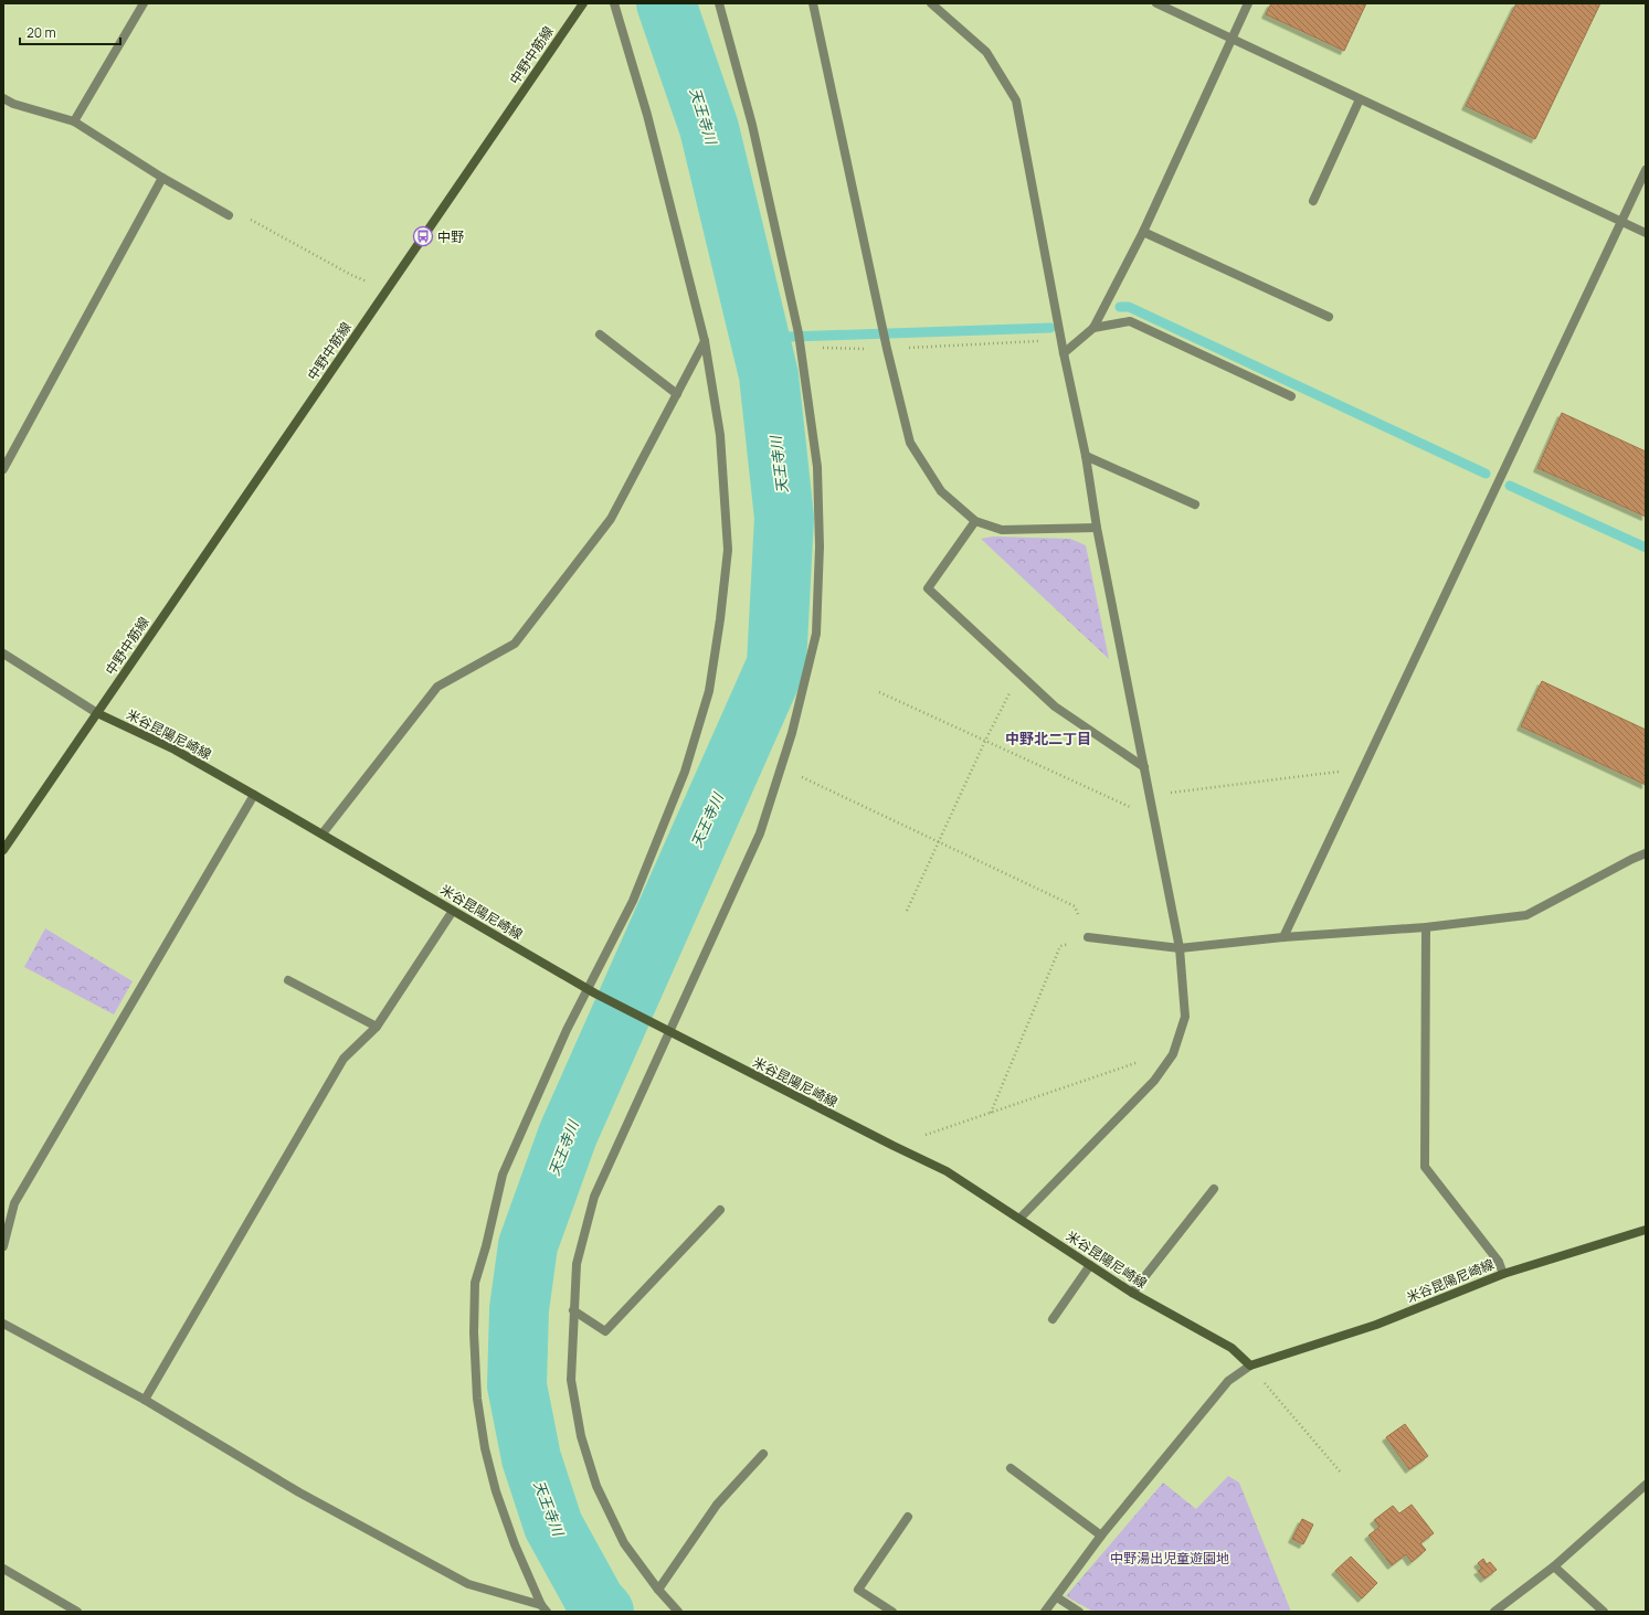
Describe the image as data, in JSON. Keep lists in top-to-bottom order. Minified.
{"streets":{"main road":["中野中筋線","米谷昆陽尼崎線"]},"crossings":[["中野中筋線","米谷昆陽尼崎線"]],"districts":["中野北二丁目"],"water":["天王寺川"],"parks":["中野湯出児童遊園地"],"places":{"bus stop":["中野"]},"scale_bar":"20 m"}
